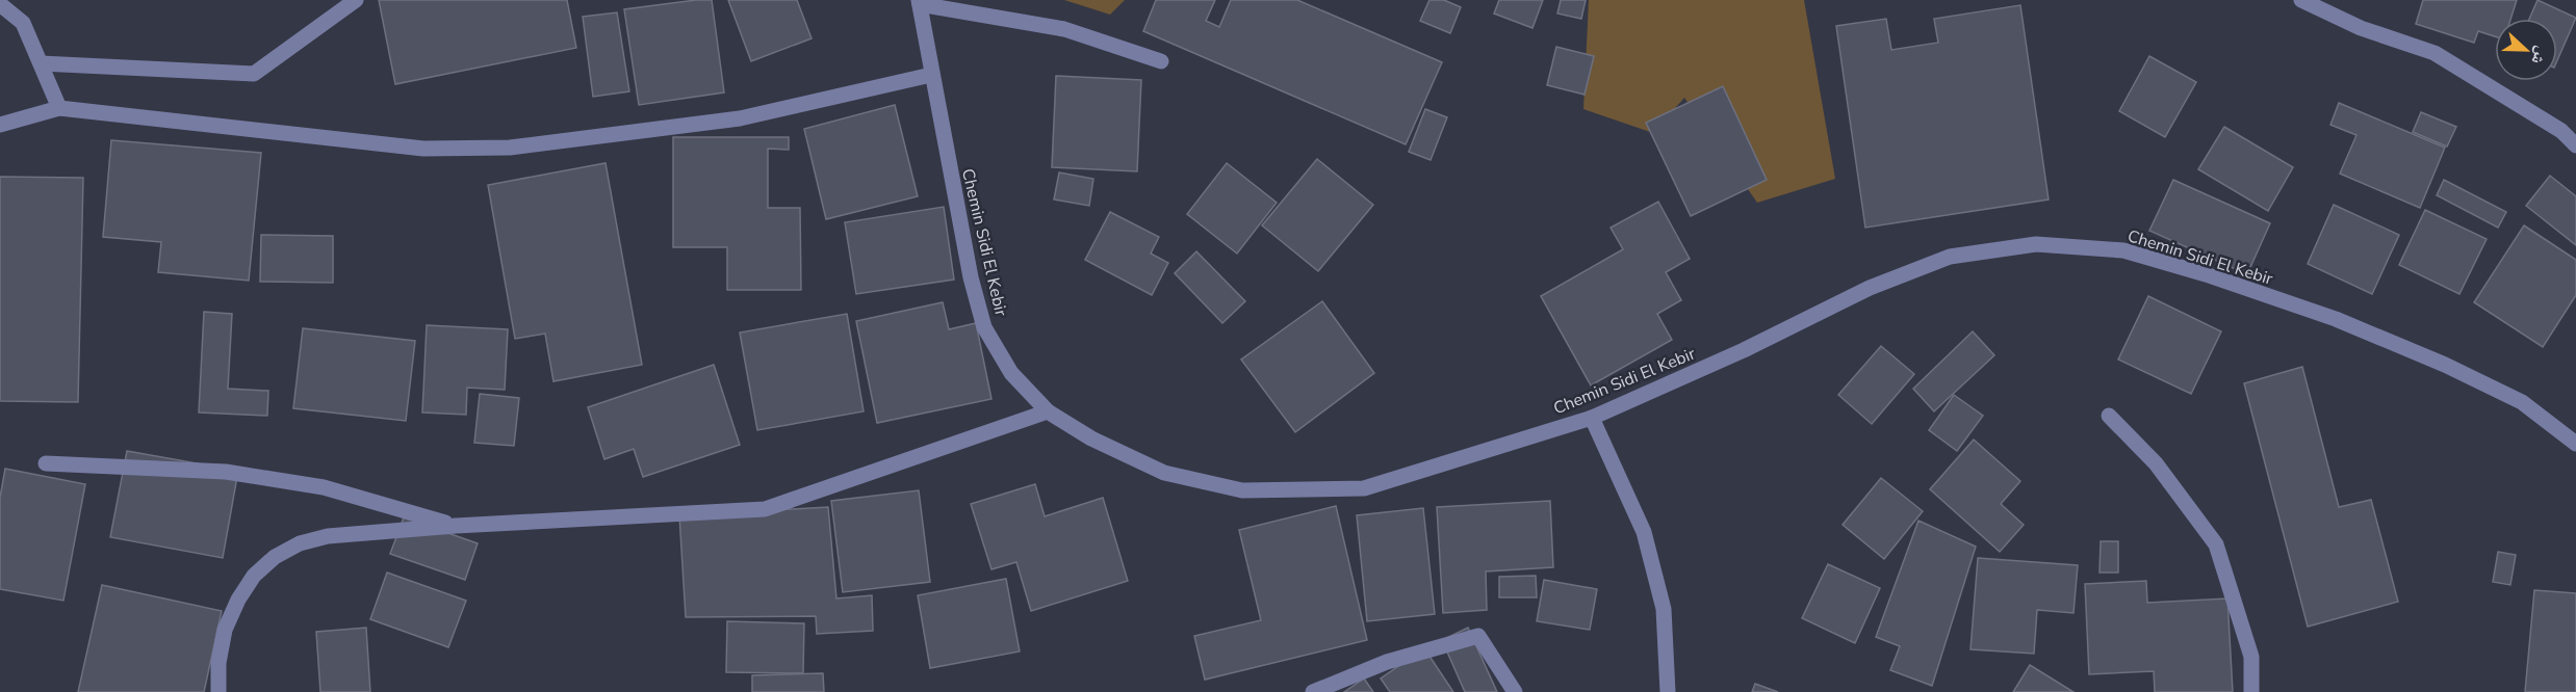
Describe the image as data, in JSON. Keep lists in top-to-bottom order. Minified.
{"streets":{"street":["Chemin Sidi El Kebir"]},"north":"right"}
